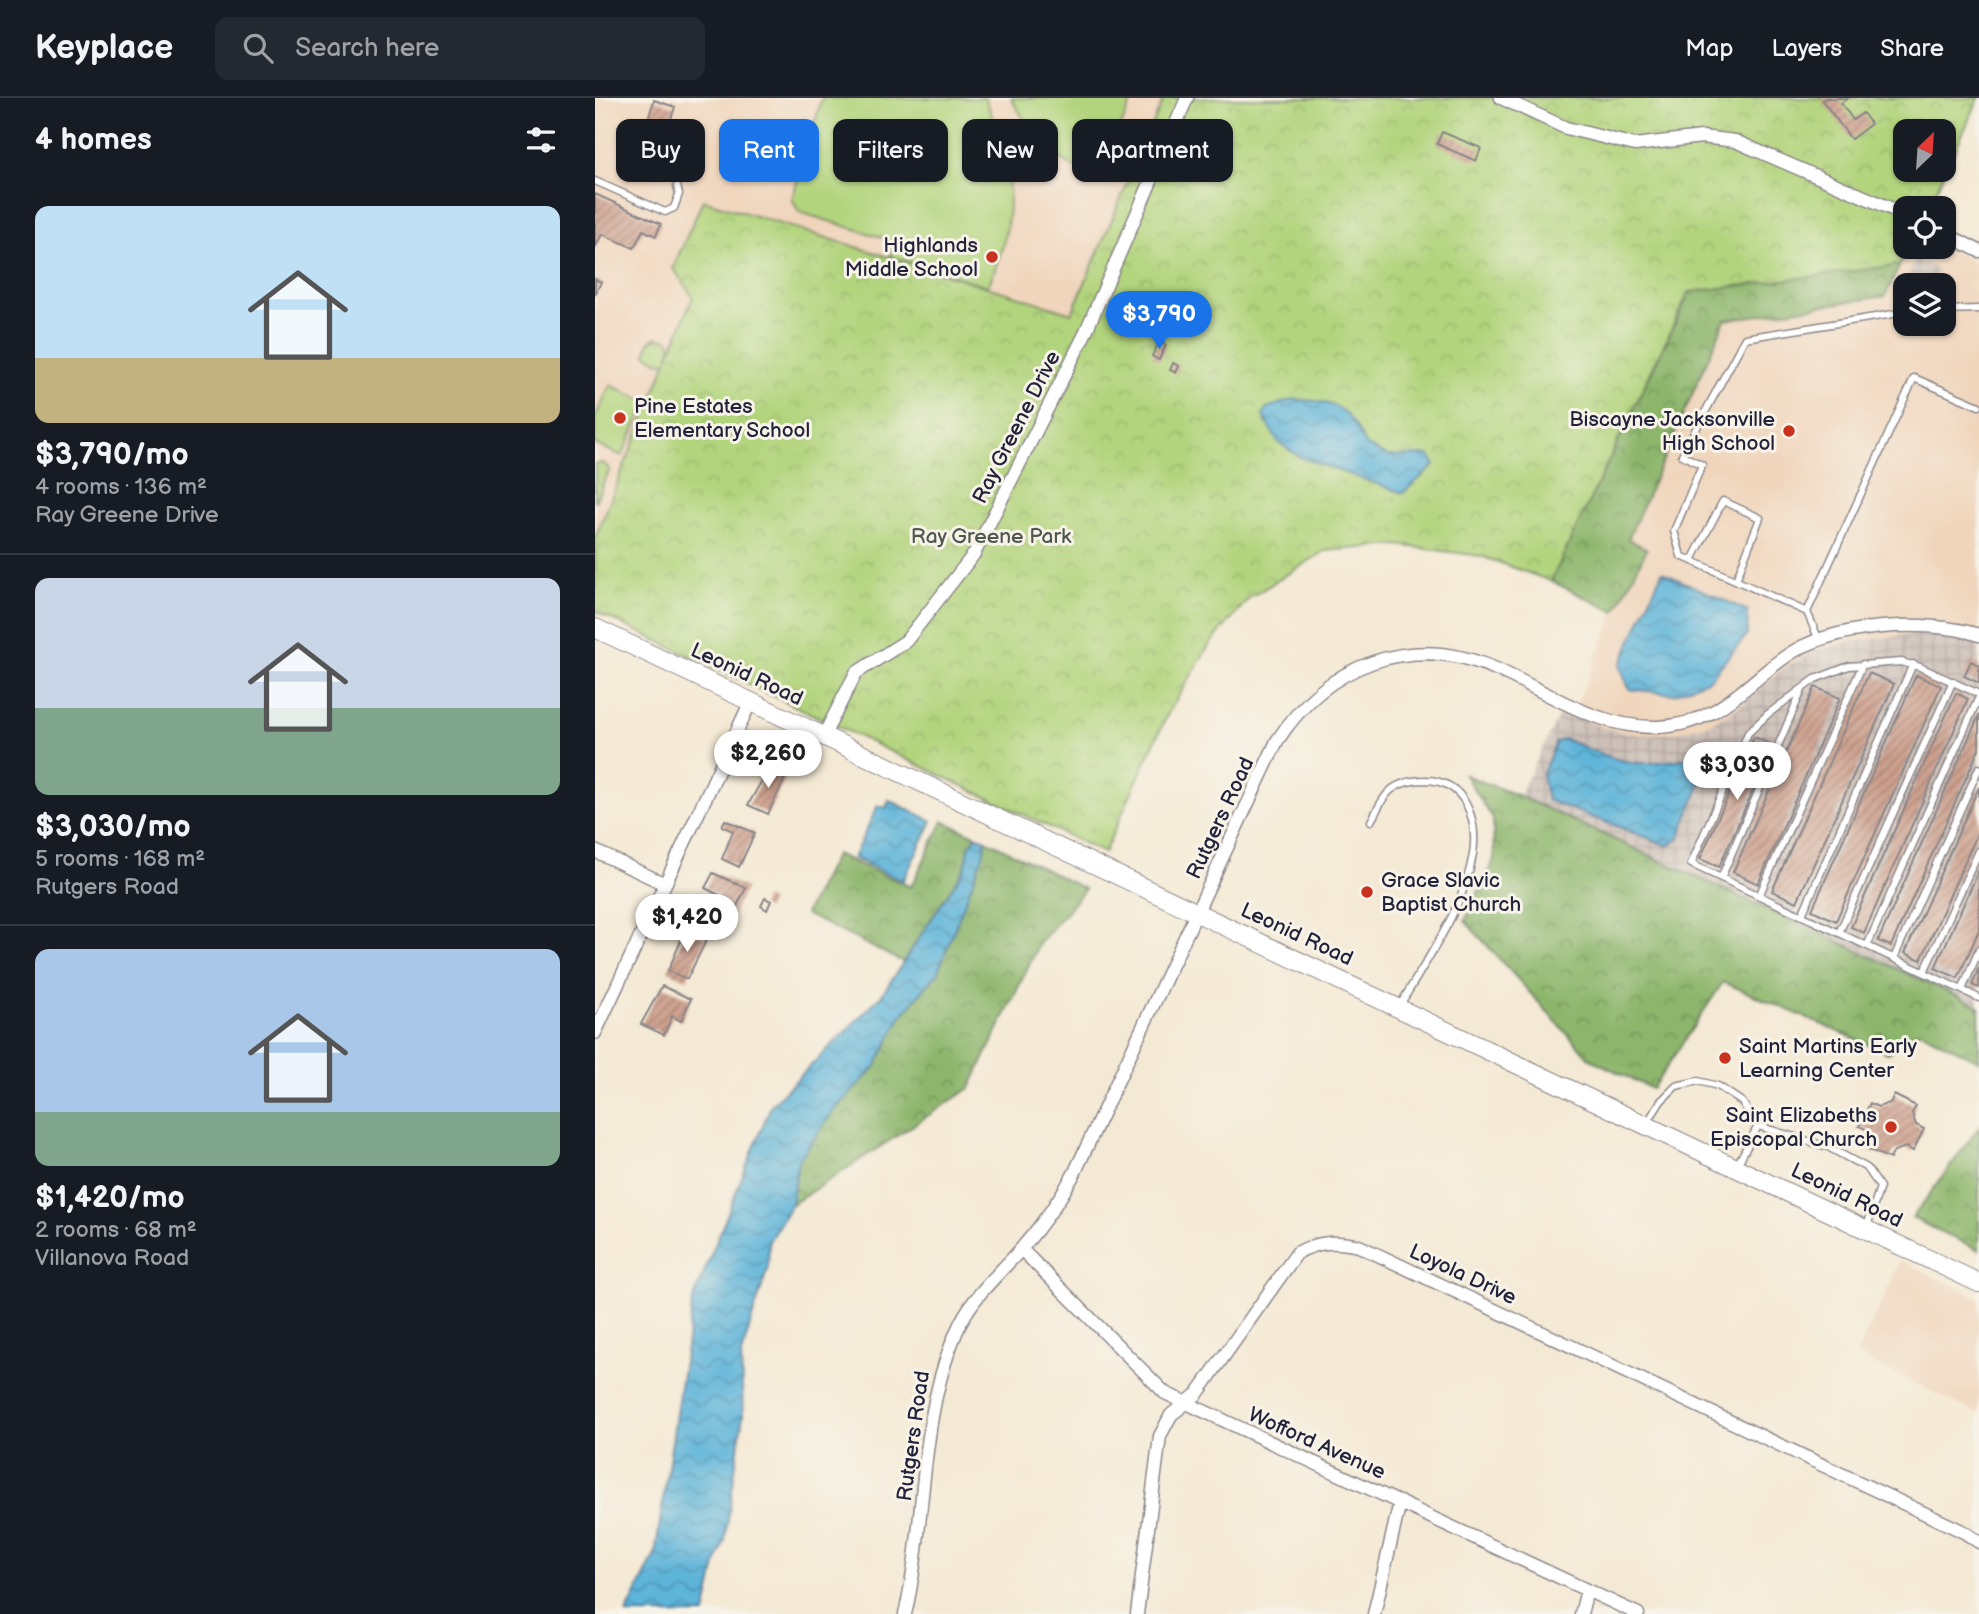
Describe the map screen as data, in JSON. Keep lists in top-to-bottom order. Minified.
{"streets":{"street":["Ray Greene Drive","Leonid Road","Rutgers Road","Loyola Drive","Wofford Avenue"]},"crossings":[["Ray Greene Drive","Leonid Road"],["Leonid Road","Rutgers Road"],["Rutgers Road","Wofford Avenue"],["Loyola Drive","Wofford Avenue"]],"parks":["Ray Greene Park"],"places":["Highlands Middle School","Pine Estates Elementary School","Biscayne Jacksonville High School","Grace Slavic Baptist Church","Saint Martins Early Learning Center","Saint Elizabeths Episcopal Church"],"north":"top right","page":{"header":"Keyplace","search":"Search here","nav":["Map","Layers","Share"],"heading":"4 homes","chip":["Buy","Rent","Filters","New","Apartment"],"list":[{"name":"$3,790/mo","note":"4 rooms · 136 m² · Ray Greene Drive"},{"name":"$3,030/mo","note":"5 rooms · 168 m² · Rutgers Road"},{"name":"$1,420/mo","note":"2 rooms · 68 m² · Villanova Road"}],"price":["$3,790","$2,260","$3,030","$1,420"]}}
